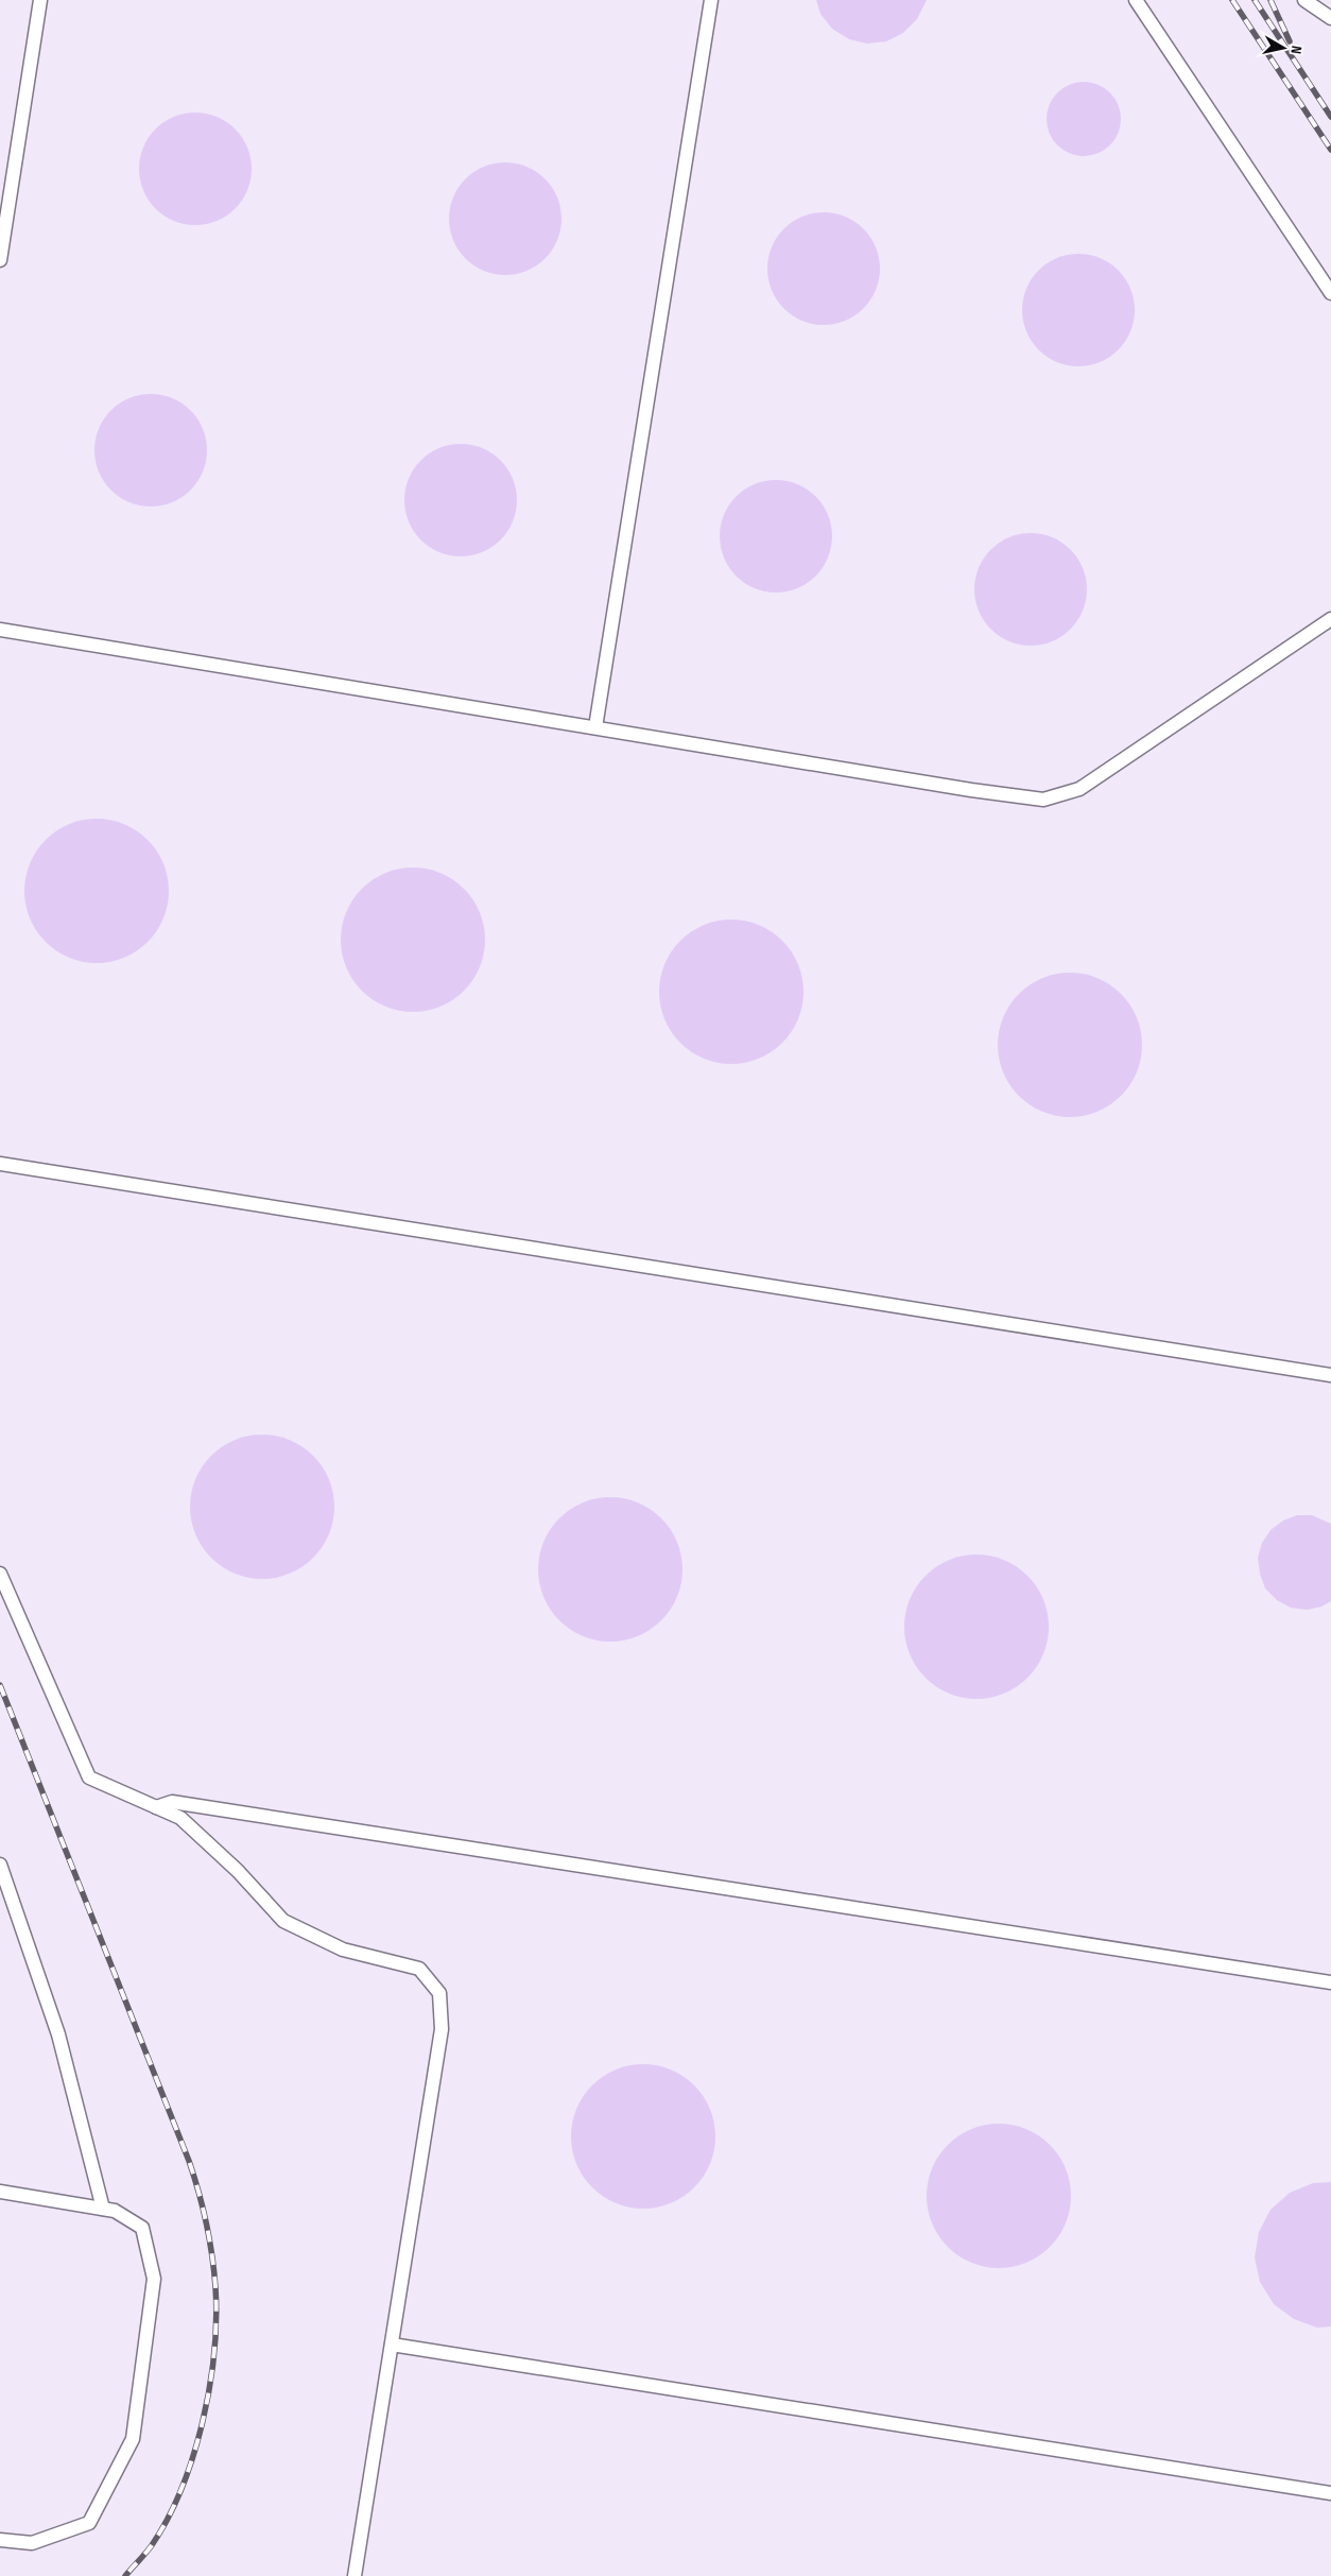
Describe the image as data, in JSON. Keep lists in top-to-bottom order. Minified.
{"north":"right"}
